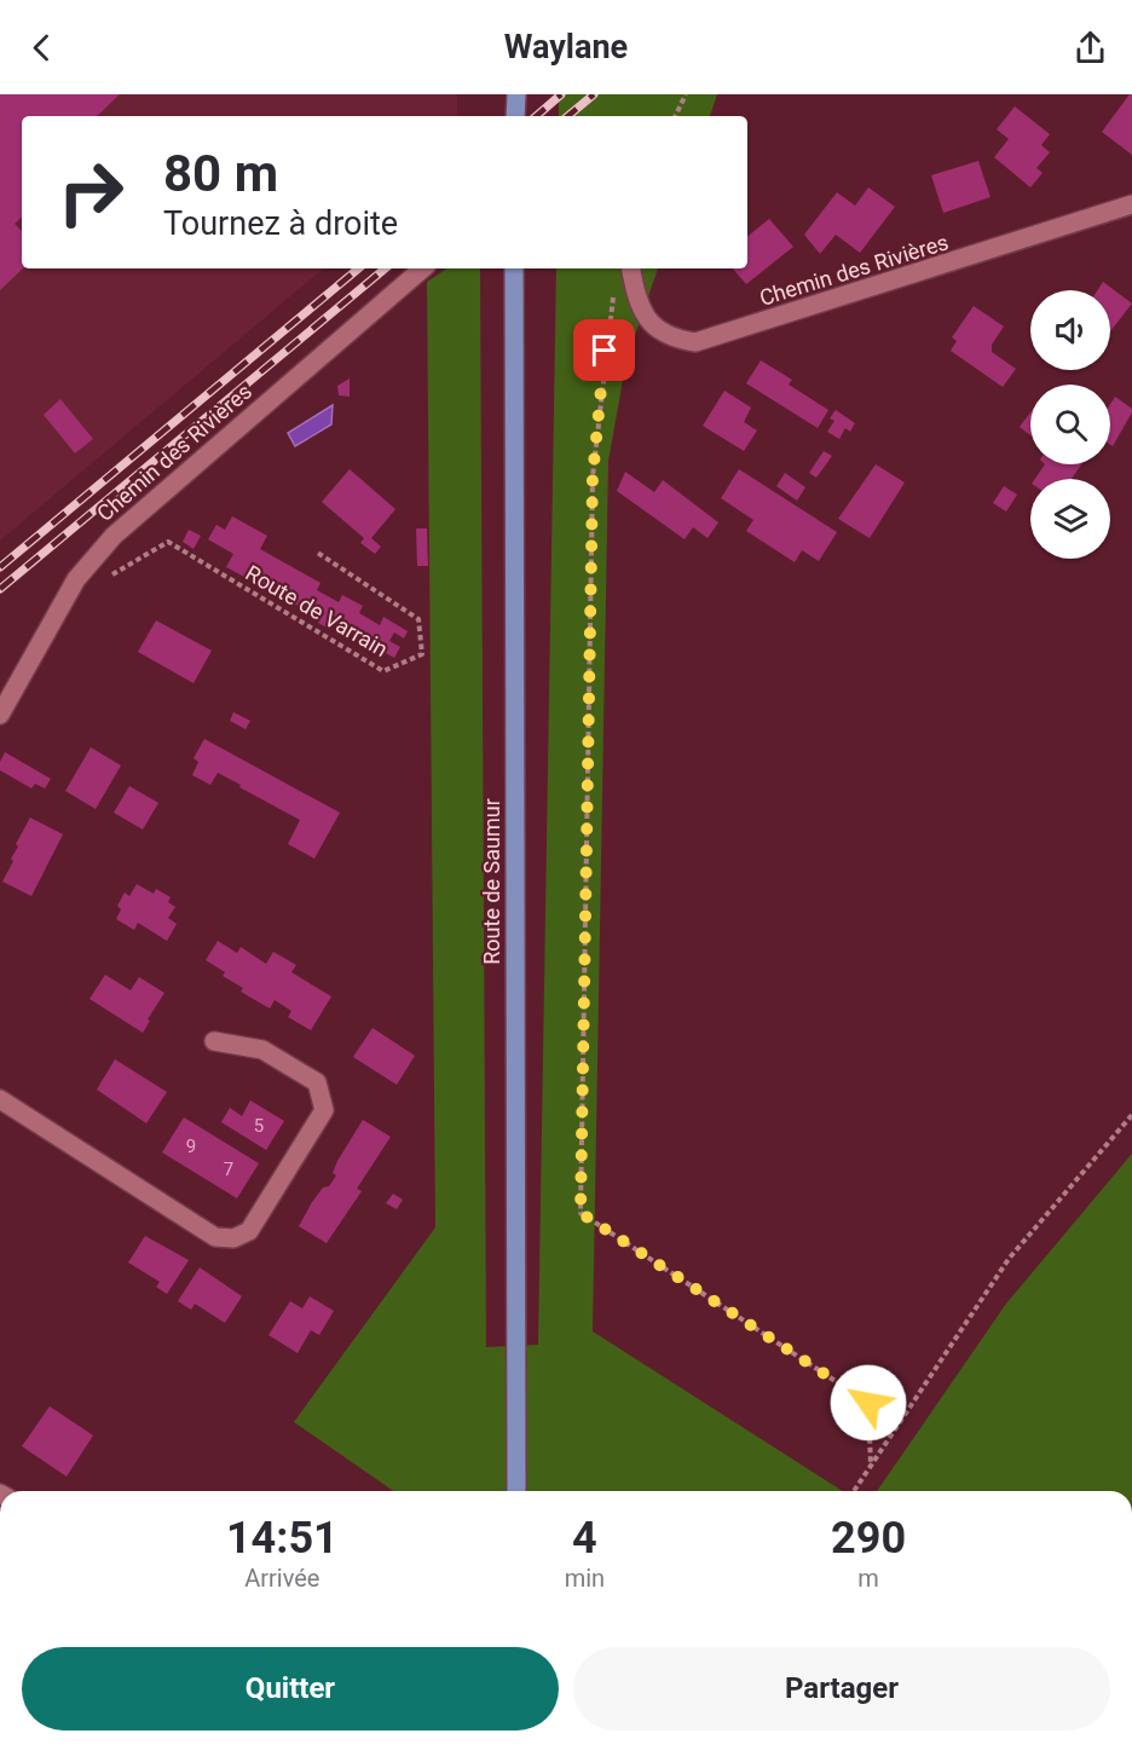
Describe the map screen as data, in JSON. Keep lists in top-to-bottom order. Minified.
{"streets":{"main road":["Route de Saumur"],"street":["Chemin des Rivières"],"path":["Route de Varrain"]},"house_numbers":["5","9","7"],"page":{"header":"Waylane","turn":["80 m","Tournez à droite"],"eta":["14:51","Arrivée","4","min","290","m"],"buttons":["Quitter","Partager"]}}
